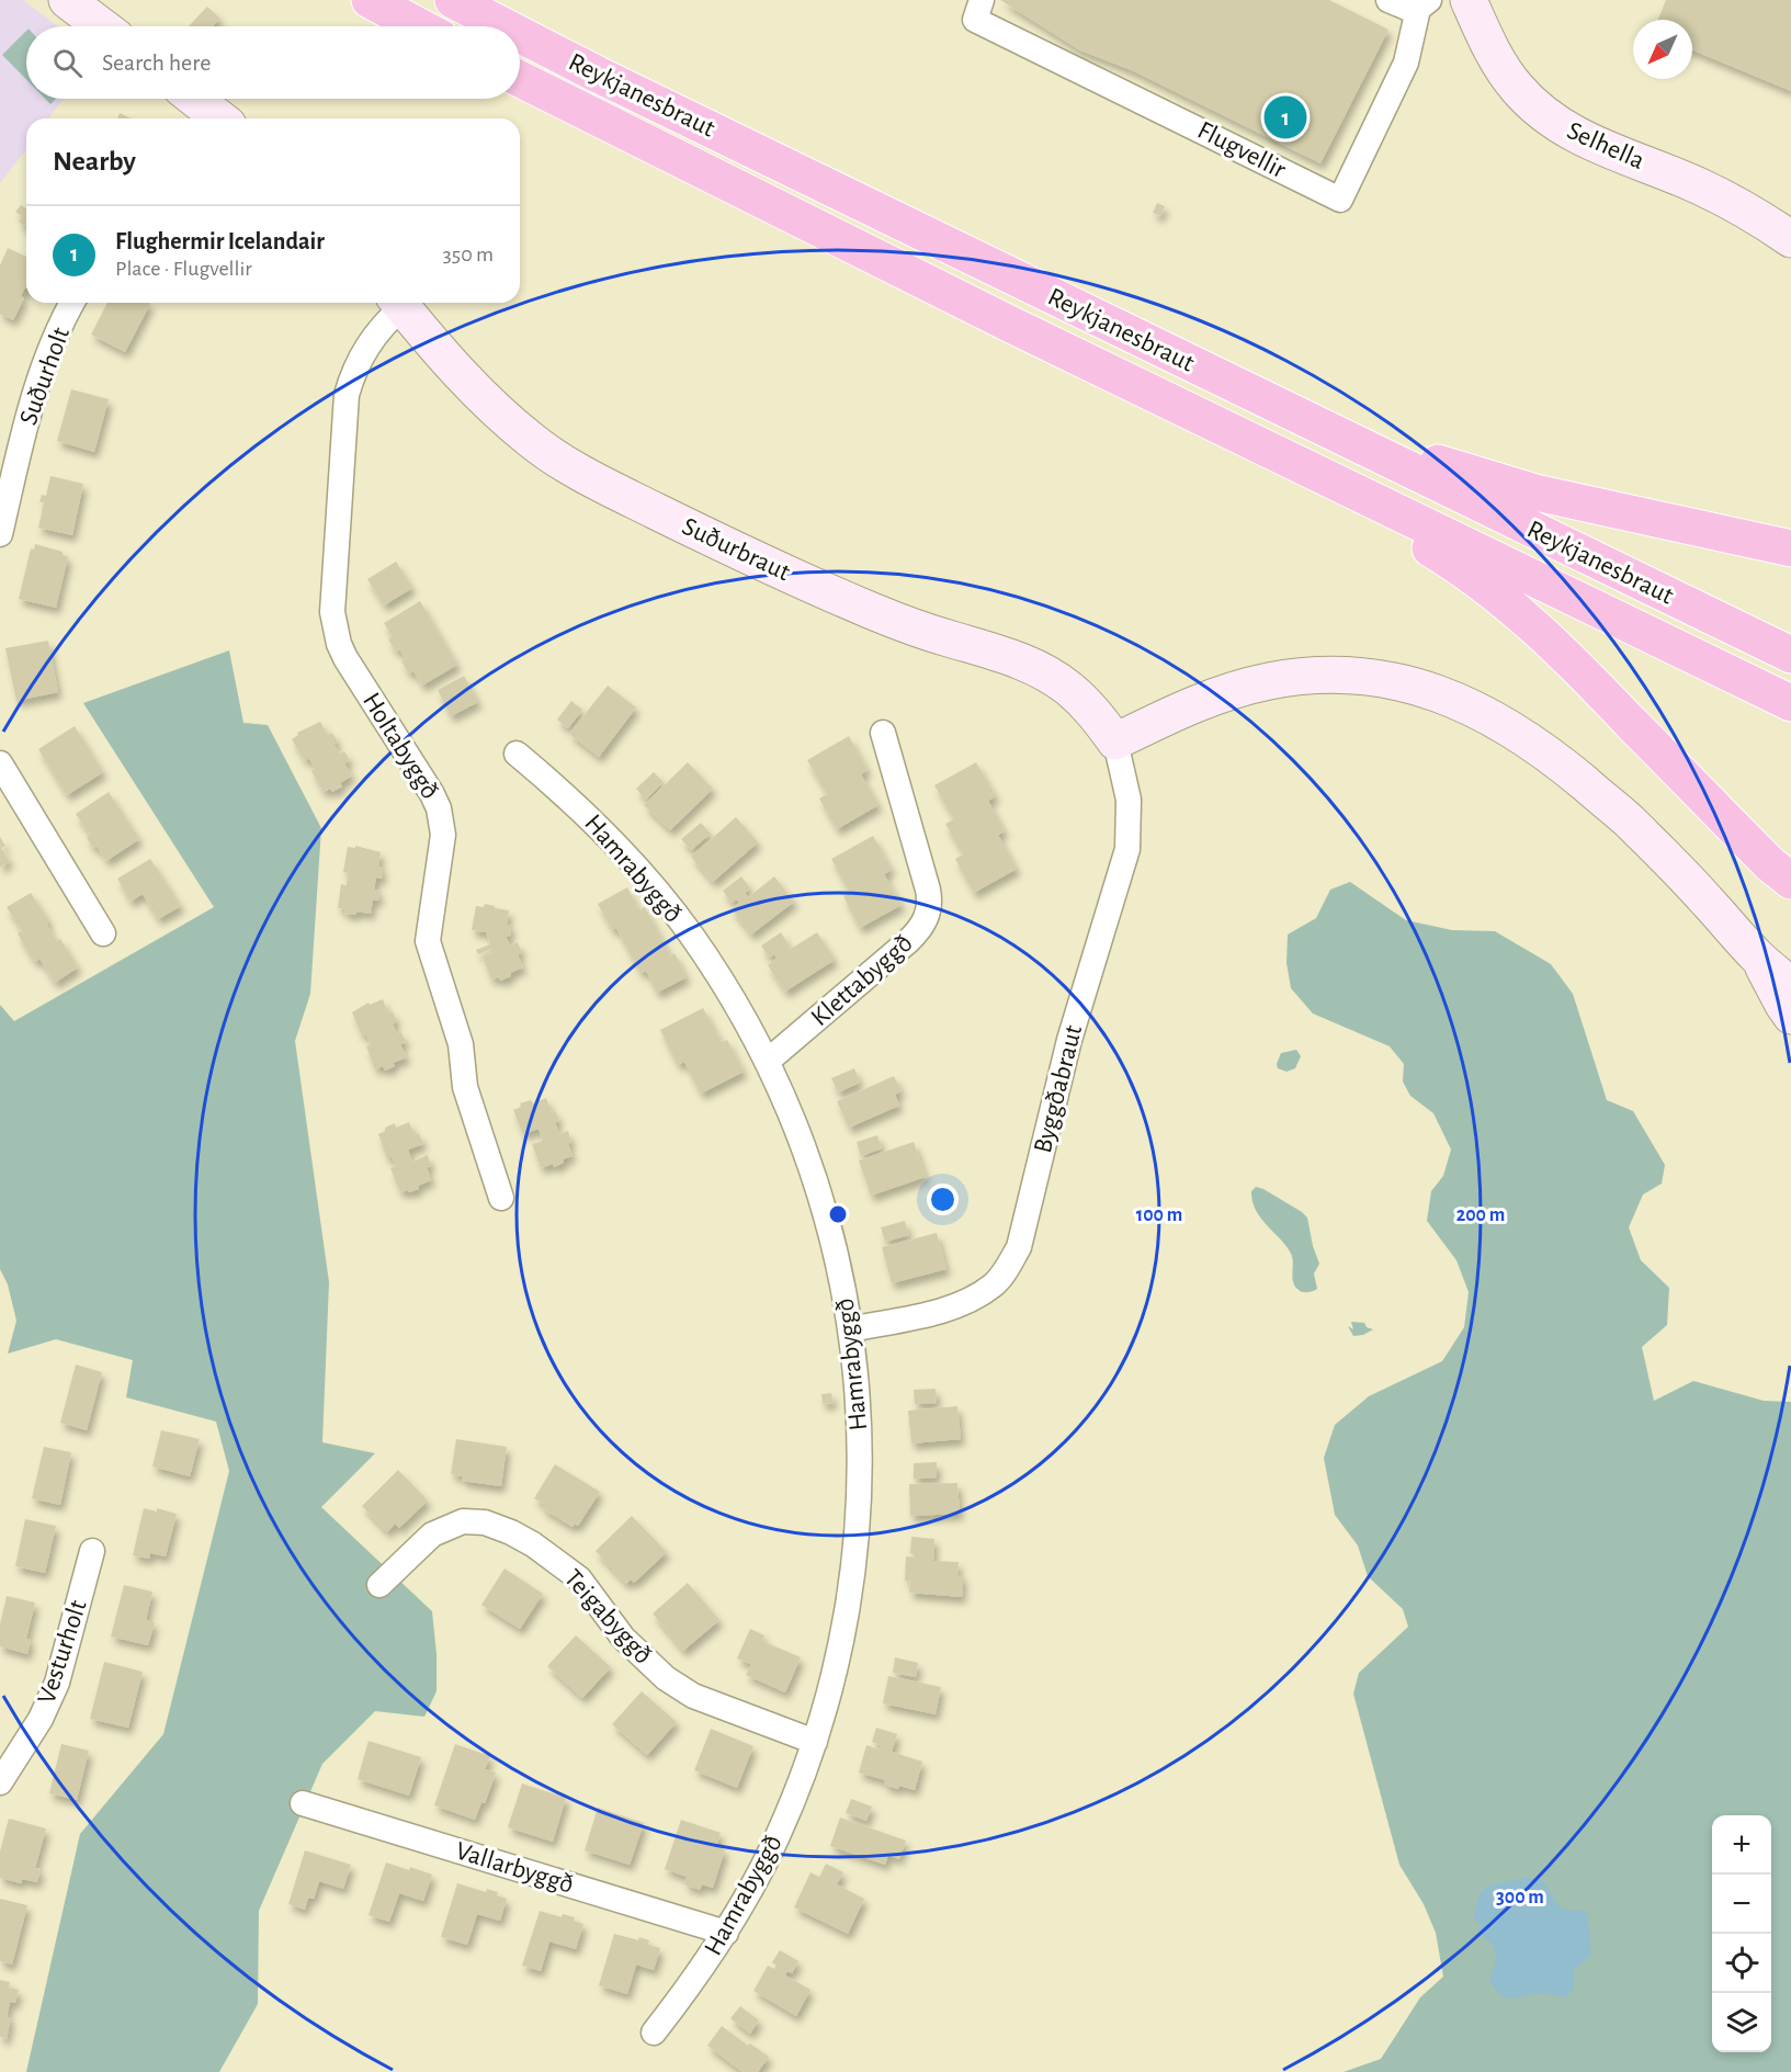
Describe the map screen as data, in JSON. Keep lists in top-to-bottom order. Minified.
{"streets":{"highway":["Reykjanesbraut"],"street":["Selhella","Flugvellir","Suðurholt","Suðurbraut","Holtabyggð","Hamrabyggð","Klettabyggð","Byggðabraut","Teigabyggð","Vesturholt","Vallarbyggð"]},"crossings":[["Suðurbraut","Byggðabraut"],["Hamrabyggð","Klettabyggð"],["Hamrabyggð","Byggðabraut"],["Hamrabyggð","Teigabyggð"],["Hamrabyggð","Vallarbyggð"]],"north":"bottom left","page":{"search":"Search here","pins":"1","heading":"Nearby","list":[{"mark":"1","name":"Flughermir Icelandair","note":"Place · Flugvellir","value":"350 m"}],"map_buttons":["+","−"]},"rings":["100 m","200 m","300 m"]}
